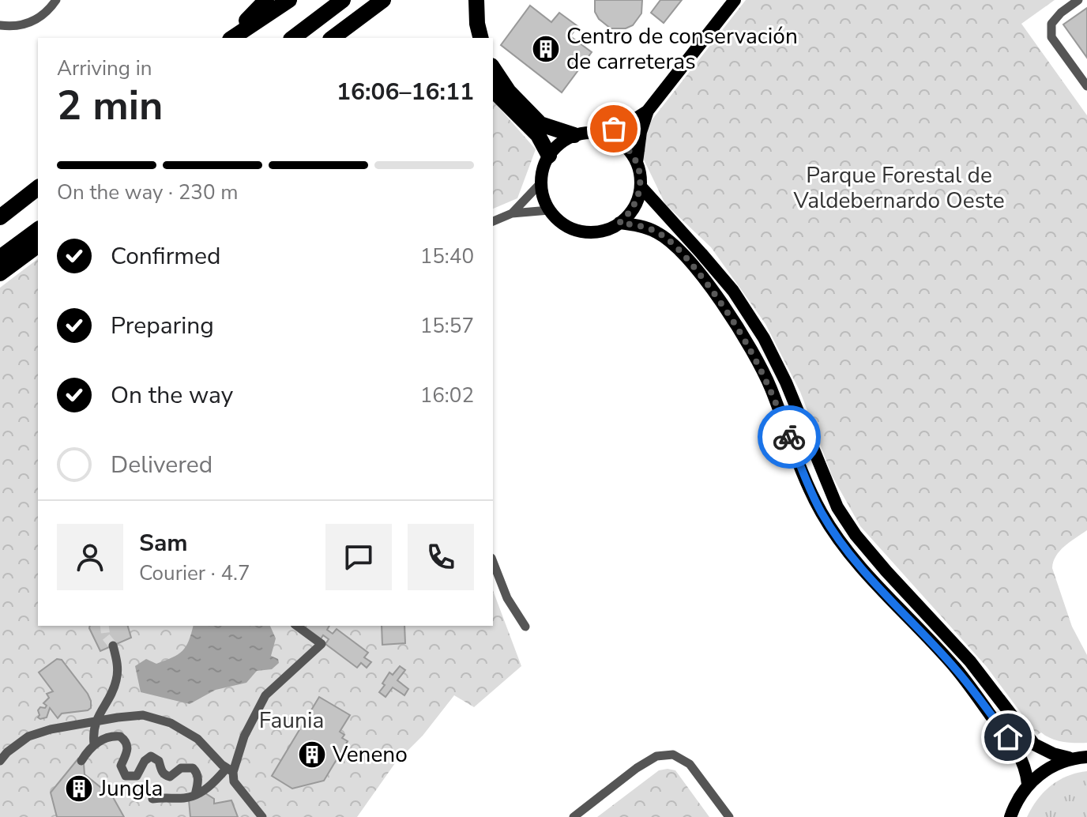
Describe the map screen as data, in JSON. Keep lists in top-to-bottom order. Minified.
{"parks":["Parque Forestal de Valdebernardo Oeste","Faunia"],"places":{"building":["Centro de conservación de carreteras","Veneno","Jungla"]},"page":{"heading":["2 min","Arriving in","16:06–16:11"],"panel":["Sam","Courier · 4.7"],"bar":"On the way · 230 m","list":[["Confirmed","15:40"],["Preparing","15:57"],["On the way","16:02"],"Delivered"]}}
